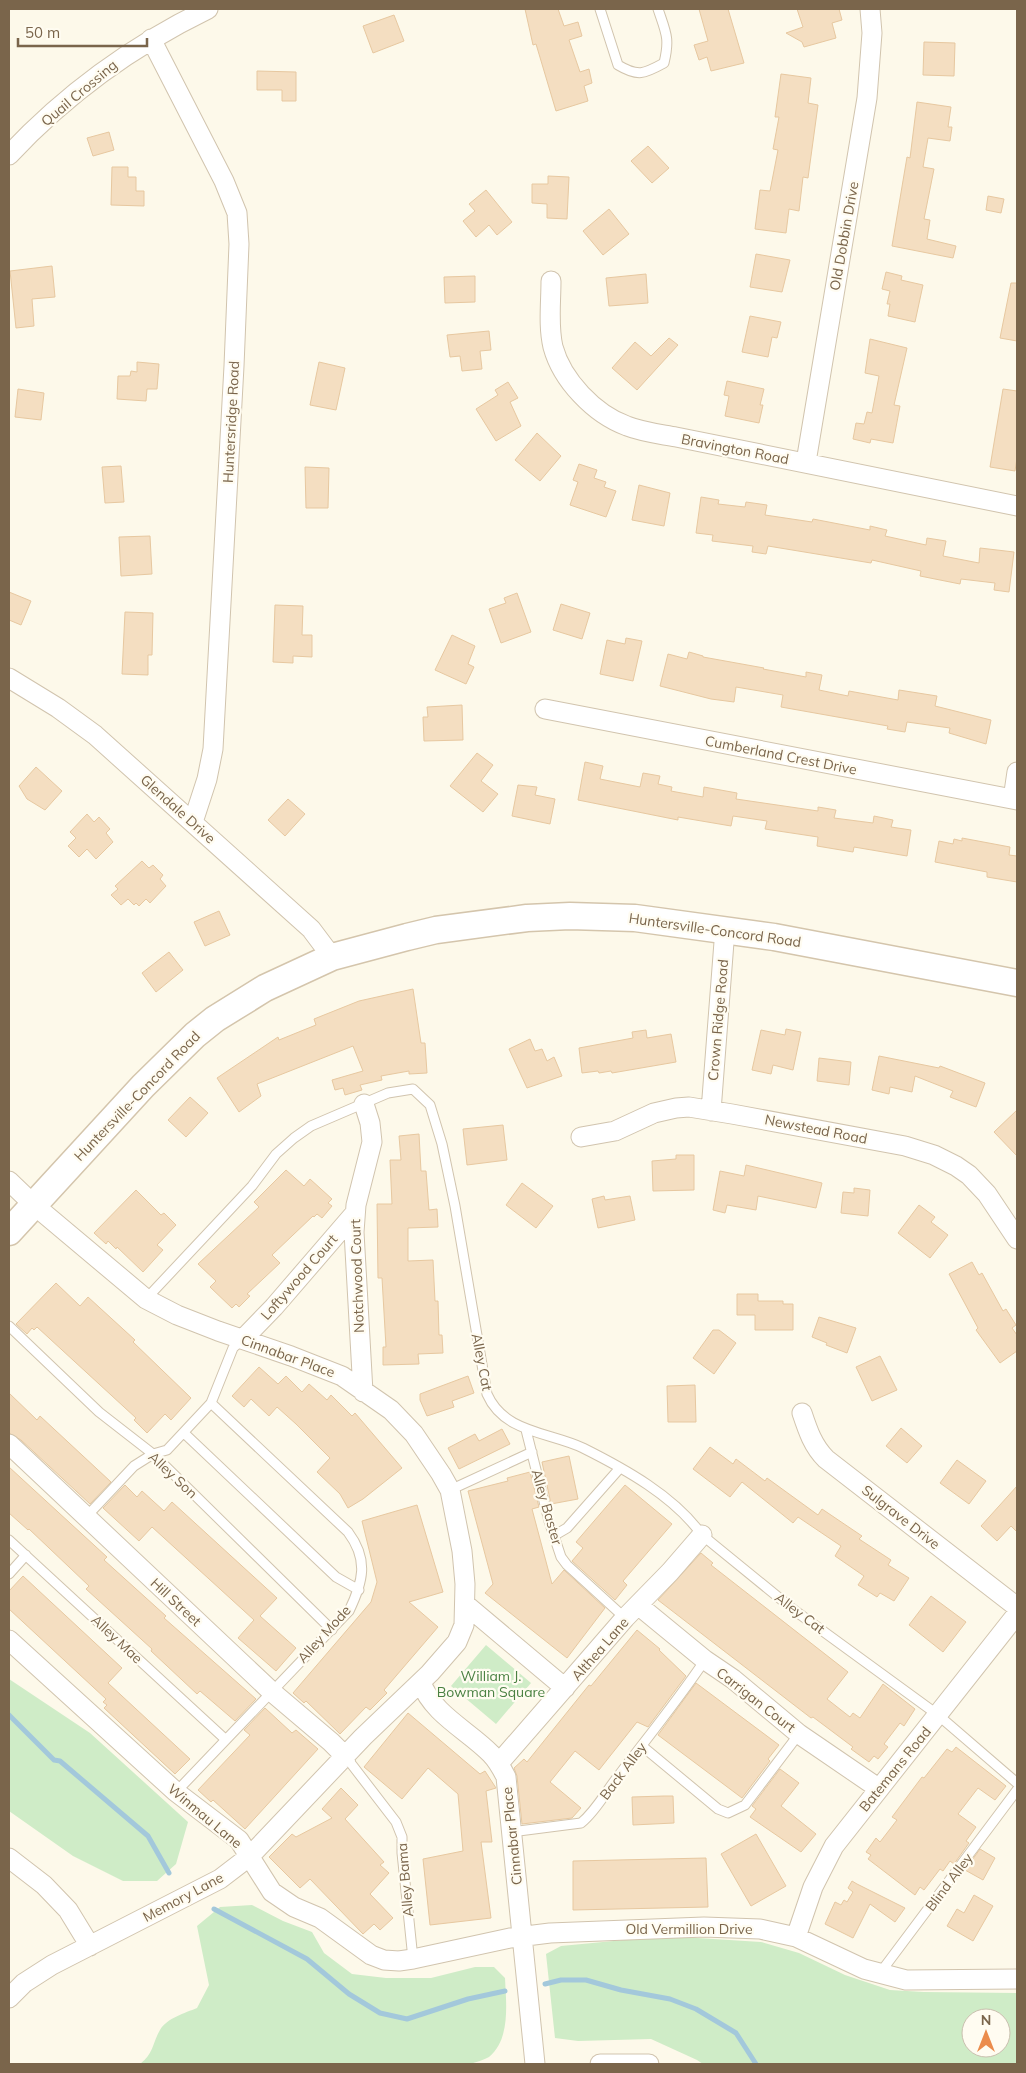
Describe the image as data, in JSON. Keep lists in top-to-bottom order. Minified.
{"streets":{"main road":["Huntersville-Concord Road"],"street":["Quail Crossing","Old Dobbin Drive","Huntersridge Road","Bravington Road","Cumberland Crest Drive","Glendale Drive","Crown Ridge Road","Newstead Road","Notchwood Court","Loftywood Court","Cinnabar Place","Sulgrave Drive","Hill Street","Althea Lane","Carrigan Court","Batemans Road","Winmau Lane","Memory Lane","Old Vermillion Drive"],"lane":["Alley Cat","Alley Son","Alley Baster","Alley Mode","Alley Mae","Back Alley","Alley Bama","Blind Alley"]},"crossings":[["Quail Crossing","Huntersridge Road"],["Old Dobbin Drive","Bravington Road"],["Huntersridge Road","Glendale Drive"],["Glendale Drive","Huntersville-Concord Road"],["Huntersville-Concord Road","Crown Ridge Road"],["Huntersville-Concord Road","Cinnabar Place"],["Crown Ridge Road","Newstead Road"],["Notchwood Court","Loftywood Court"],["Notchwood Court","Cinnabar Place"],["Notchwood Court","Alley Cat"],["Loftywood Court","Cinnabar Place"],["Cinnabar Place","Alley Cat"],["Cinnabar Place","Althea Lane"],["Cinnabar Place","Back Alley"],["Cinnabar Place","Memory Lane"],["Cinnabar Place","Old Vermillion Drive"],["Alley Cat","Alley Baster"],["Alley Cat","Althea Lane"],["Alley Cat","Batemans Road"],["Alley Son","Alley Mode"],["Alley Baster","Althea Lane"],["Alley Baster","Carrigan Court"],["Hill Street","Alley Mode"],["Hill Street","Alley Bama"],["Hill Street","Memory Lane"],["Alley Mode","Alley Mae"],["Alley Mode","Winmau Lane"],["Althea Lane","Carrigan Court"],["Carrigan Court","Batemans Road"],["Carrigan Court","Back Alley"],["Batemans Road","Old Vermillion Drive"],["Winmau Lane","Alley Bama"],["Winmau Lane","Memory Lane"],["Winmau Lane","Old Vermillion Drive"],["Alley Bama","Memory Lane"],["Alley Bama","Old Vermillion Drive"],["Blind Alley","Old Vermillion Drive"]],"parks":["William J. Bowman Square"],"scale_bar":"50 m","north":"top"}
